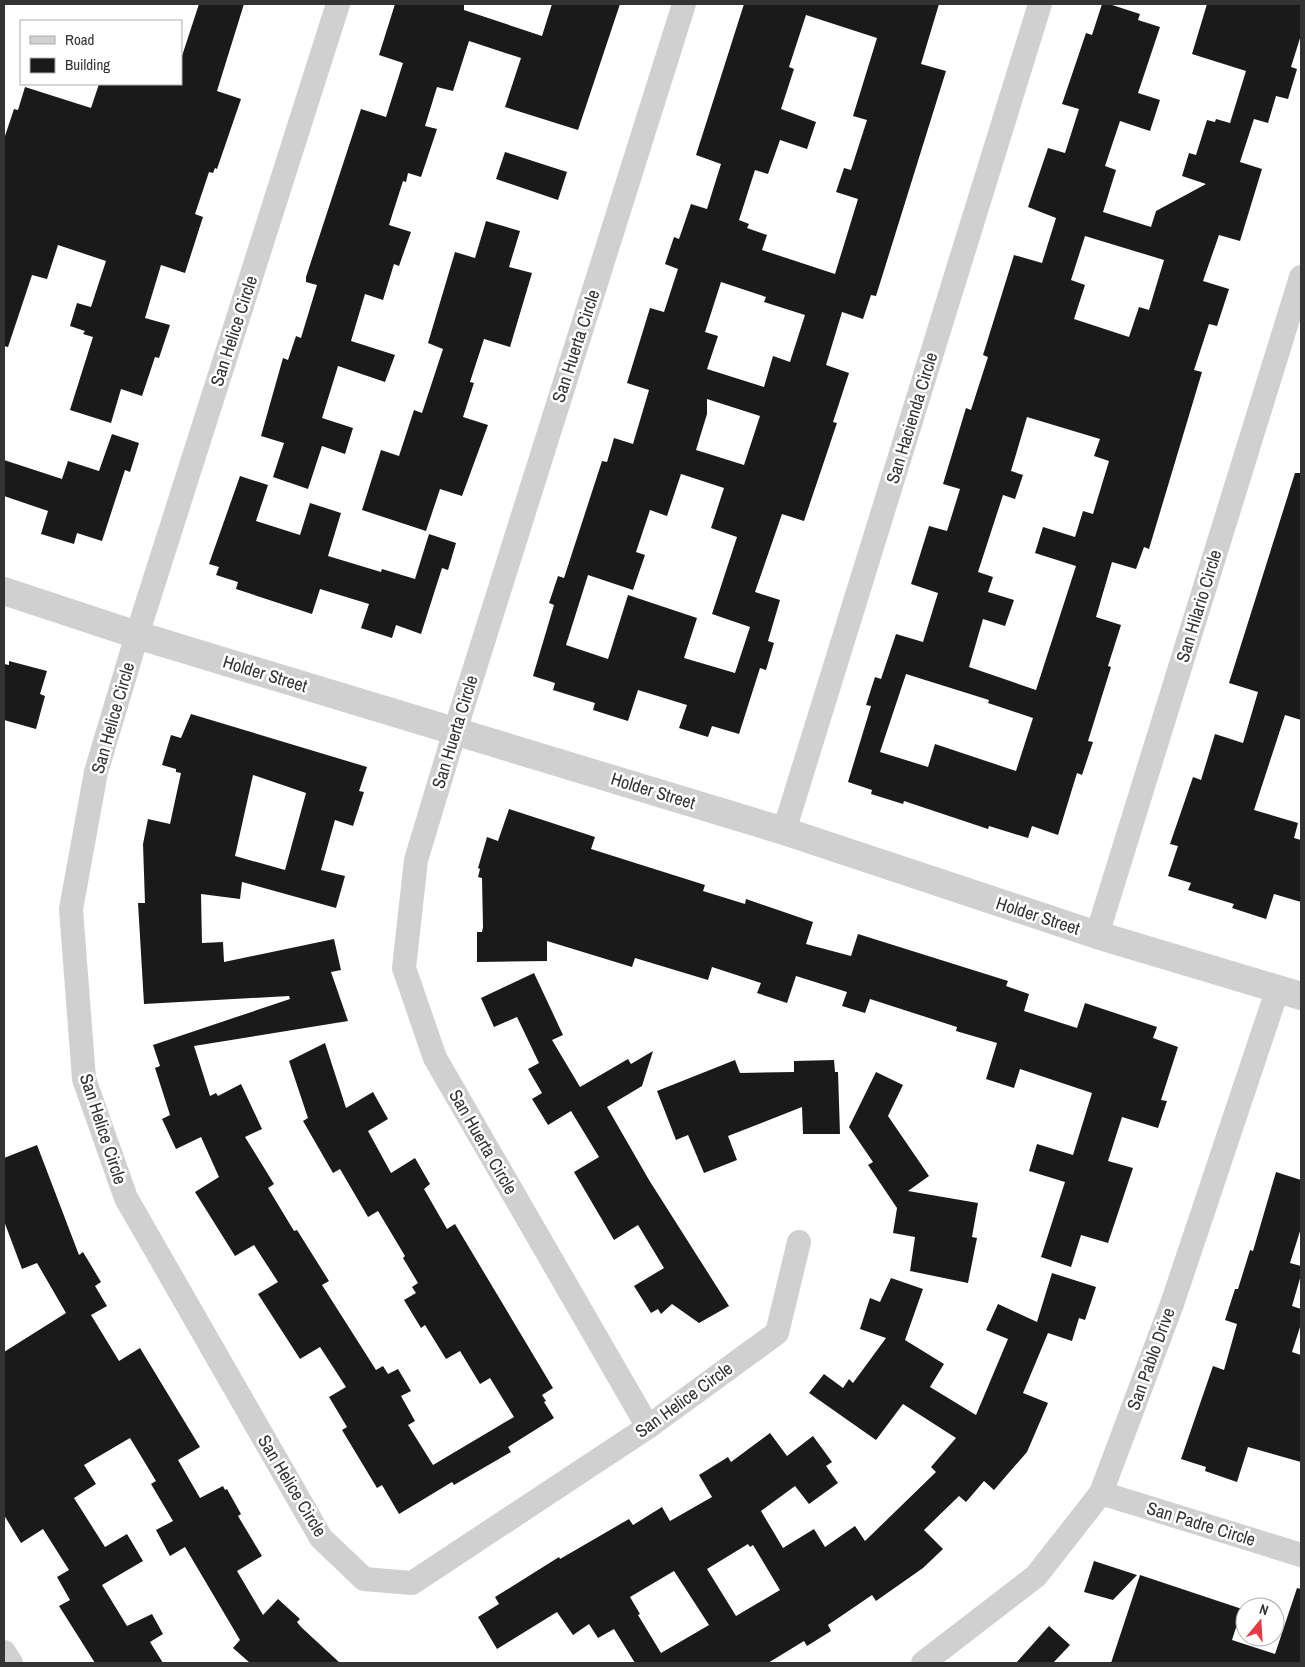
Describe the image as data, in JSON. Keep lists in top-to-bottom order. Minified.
{"streets":{"street":["San Helice Circle","San Huerta Circle","San Hacienda Circle","San Hilario Circle","Holder Street","San Pablo Drive","San Padre Circle"]},"crossings":[["San Helice Circle","San Huerta Circle"],["San Helice Circle","Holder Street"],["San Huerta Circle","Holder Street"],["San Hacienda Circle","Holder Street"],["San Hilario Circle","Holder Street"],["Holder Street","San Pablo Drive"],["San Pablo Drive","San Padre Circle"]],"legend":["Road","Building"],"north":"top"}
